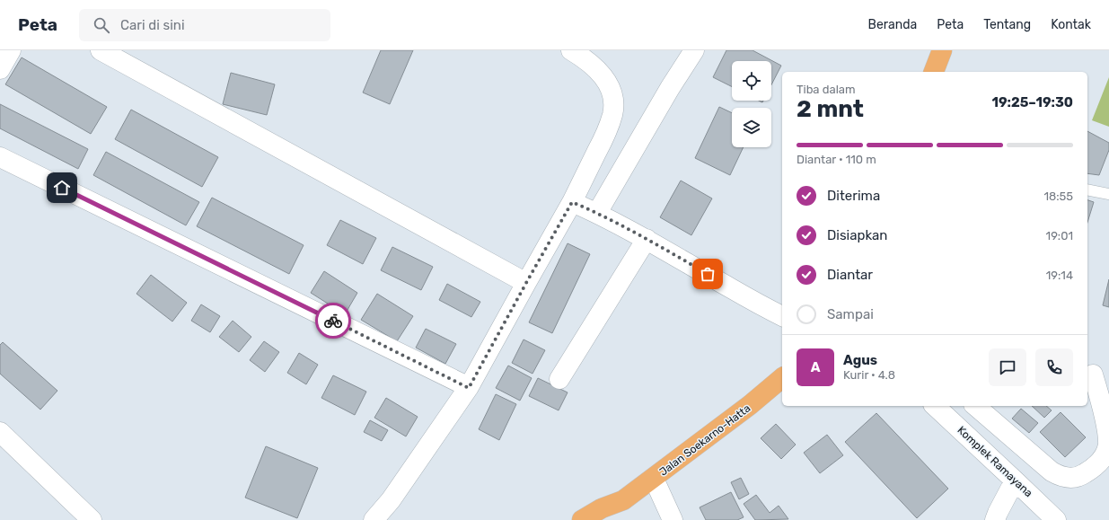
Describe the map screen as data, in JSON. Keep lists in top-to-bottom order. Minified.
{"streets":{"highway":["Jalan Soekarno-Hatta"],"street":["Komplek Ramayana"]},"page":{"header":"Peta","search":"Cari di sini","nav":["Beranda","Peta","Tentang","Kontak"],"heading":["2 mnt","Tiba dalam","19:25–19:30"],"panel":["Agus","Kurir · 4.8"],"bar":"Diantar · 110 m","list":[["Diterima","18:55"],["Disiapkan","19:01"],["Diantar","19:14"],"Sampai"],"round":"A"}}
